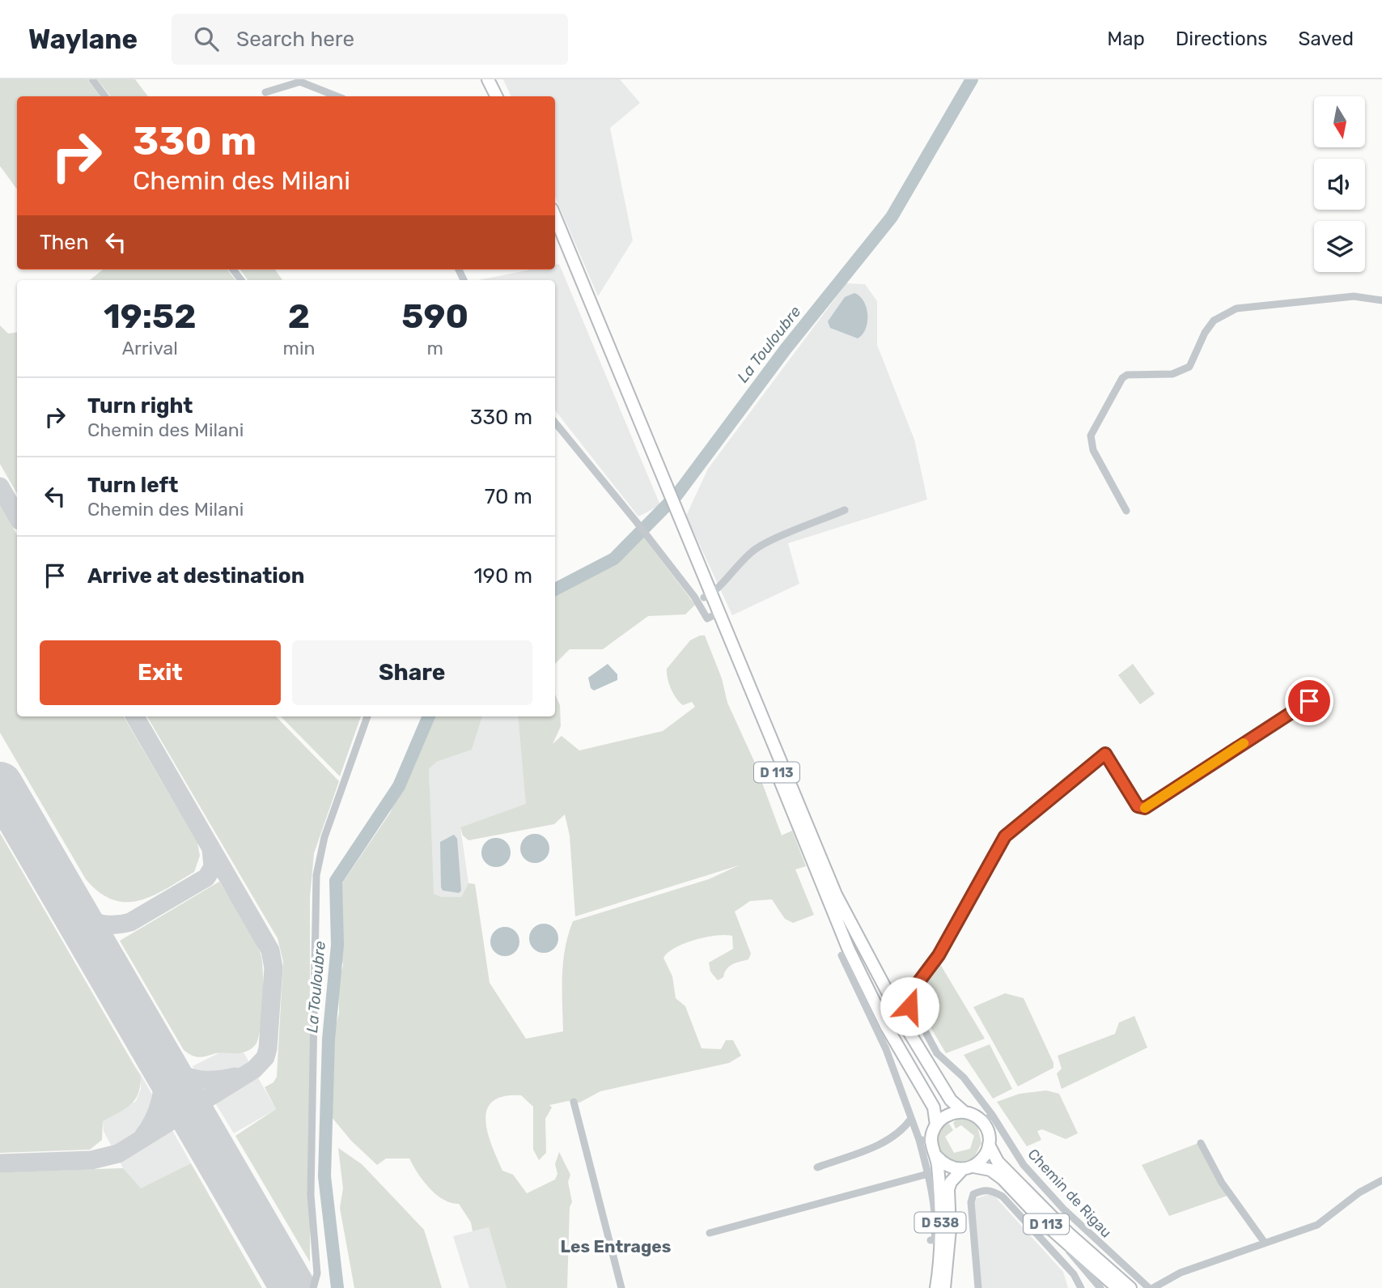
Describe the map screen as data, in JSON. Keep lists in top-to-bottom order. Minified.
{"streets":{"main road":["D 113","D 538"],"street":["Chemin de Rigau"]},"crossings":[["D 113","Chemin de Rigau"],["D 113","D 538"],["Chemin de Rigau","D 538"]],"districts":["Les Entrages"],"water":["La Touloubre"],"north":"bottom","page":{"header":"Waylane","search":"Search here","nav":["Map","Directions","Saved"],"turn":["330 m","Chemin des Milani"],"then":"Then","eta":["19:52","Arrival","2","min","590","m"],"list":[{"name":"Turn right","note":"Chemin des Milani","value":"330 m"},{"name":"Turn left","note":"Chemin des Milani","value":"70 m"},{"name":"Arrive at destination","value":"190 m"}],"buttons":["Exit","Share"]}}
